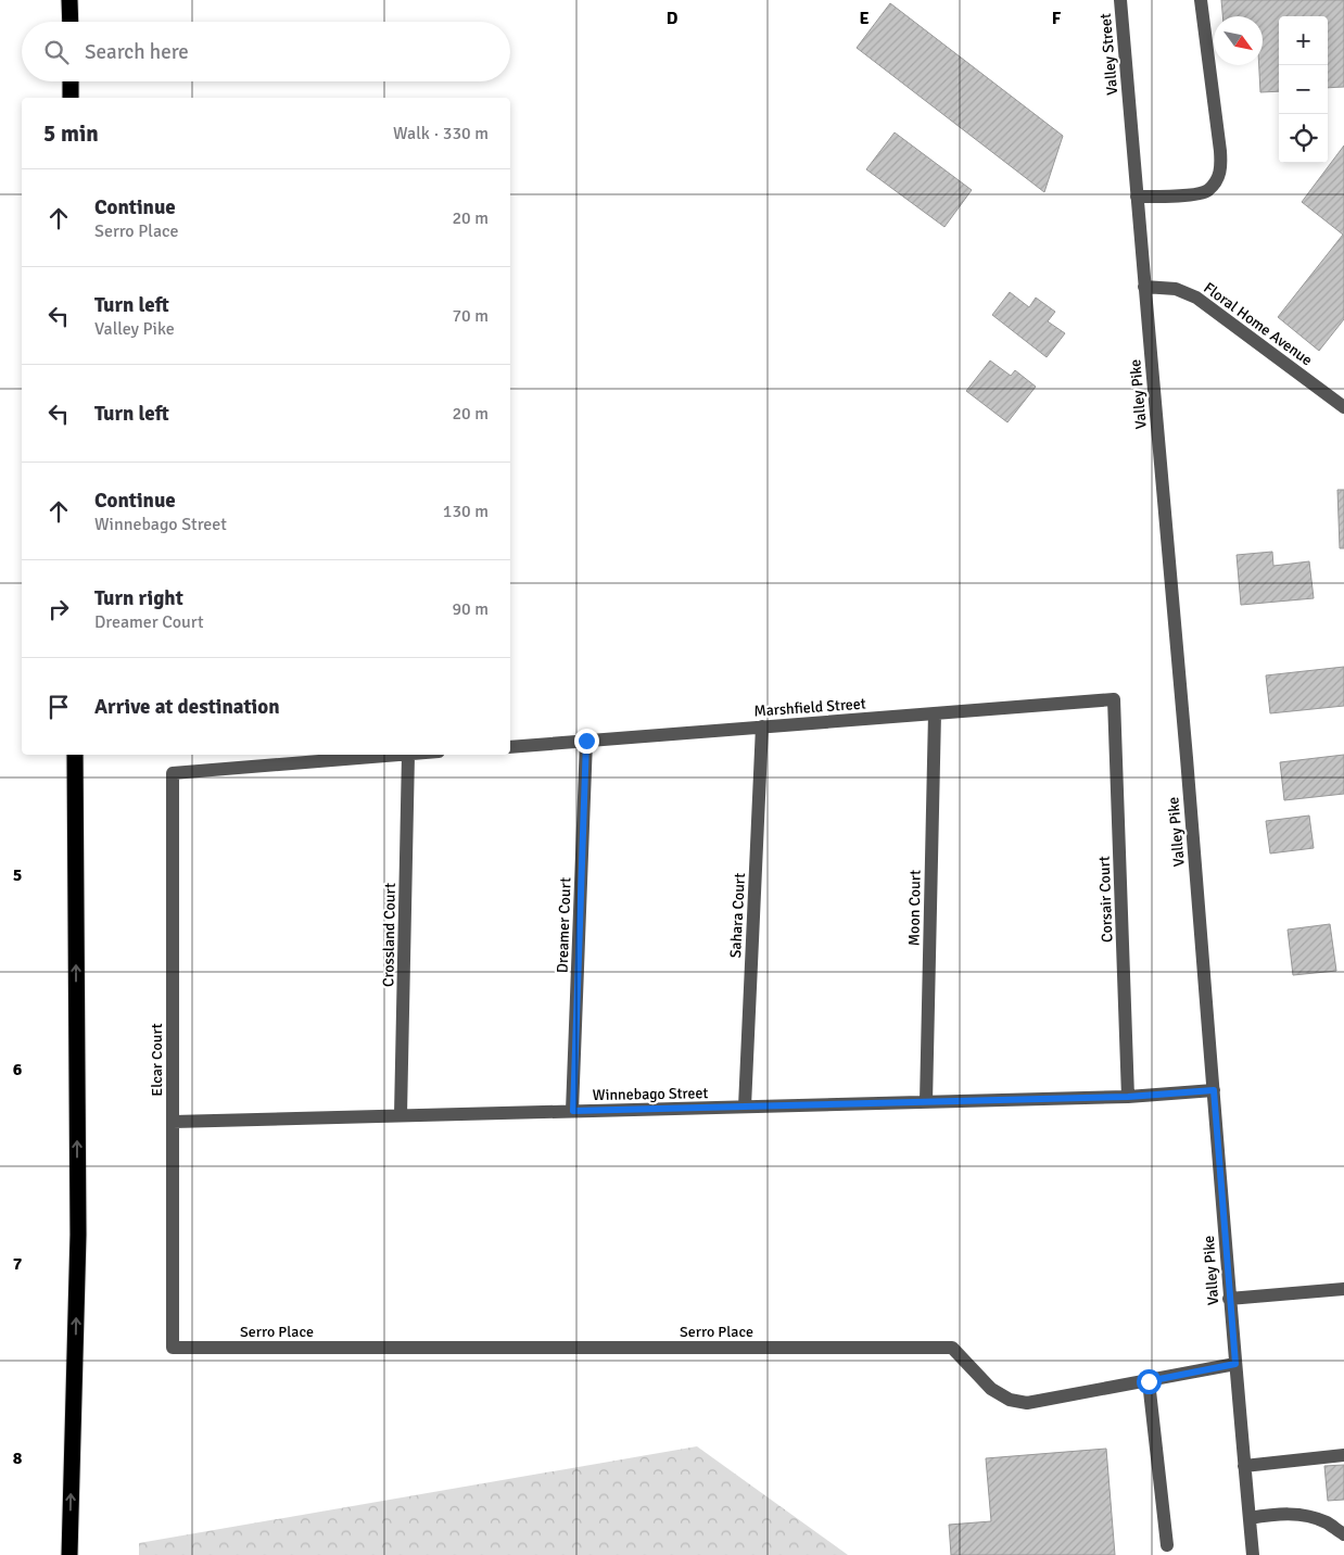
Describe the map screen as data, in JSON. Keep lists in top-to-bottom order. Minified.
{"streets":{"street":["Valley Street","Floral Home Avenue","Valley Pike","Marshfield Street","Corsair Court","Moon Court","Sahara Court","Dreamer Court","Crossland Court","Elcar Court","Winnebago Street","Serro Place"]},"crossings":[["Valley Street","Valley Pike"],["Floral Home Avenue","Valley Pike"],["Valley Pike","Winnebago Street"],["Valley Pike","Serro Place"],["Marshfield Street","Corsair Court"],["Marshfield Street","Moon Court"],["Marshfield Street","Sahara Court"],["Marshfield Street","Dreamer Court"],["Corsair Court","Winnebago Street"],["Moon Court","Winnebago Street"],["Sahara Court","Winnebago Street"],["Dreamer Court","Winnebago Street"],["Crossland Court","Elcar Court"],["Crossland Court","Winnebago Street"],["Elcar Court","Winnebago Street"],["Elcar Court","Serro Place"]],"north":"bottom right","page":{"map_buttons":["+","−"],"search":"Search here","heading":["5 min","Walk · 330 m"],"list":[["Continue","Serro Place","20 m"],["Turn left","Valley Pike","70 m"],["Turn left","20 m"],["Continue","Winnebago Street","130 m"],["Turn right","Dreamer Court","90 m"],"Arrive at destination"]},"grid":{"columns":["D","E","F"],"rows":["5","6","7","8"]}}
